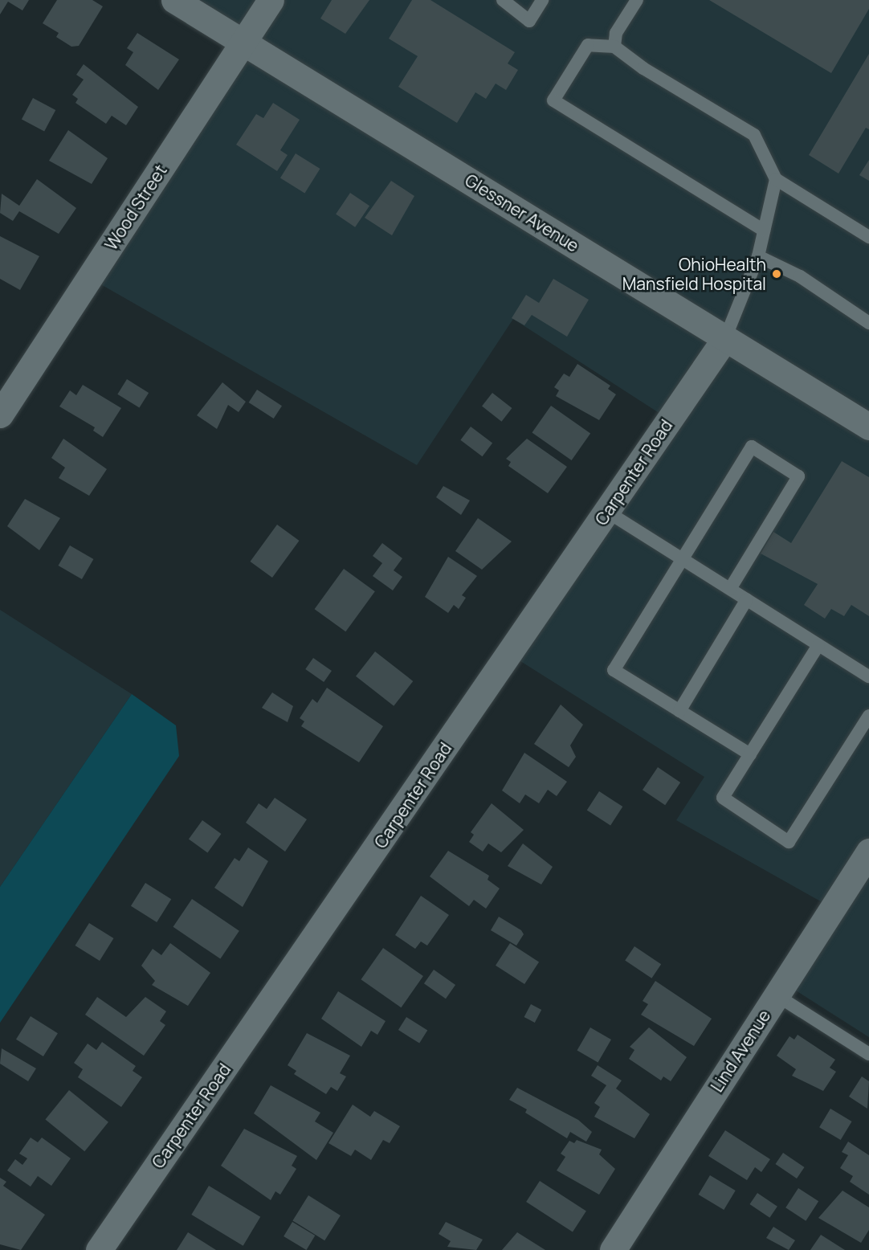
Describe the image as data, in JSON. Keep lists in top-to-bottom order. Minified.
{"streets":{"street":["Wood Street","Glessner Avenue","Carpenter Road","Lind Avenue"]},"crossings":[["Wood Street","Glessner Avenue"],["Glessner Avenue","Carpenter Road"]],"places":["OhioHealth Mansfield Hospital"]}
